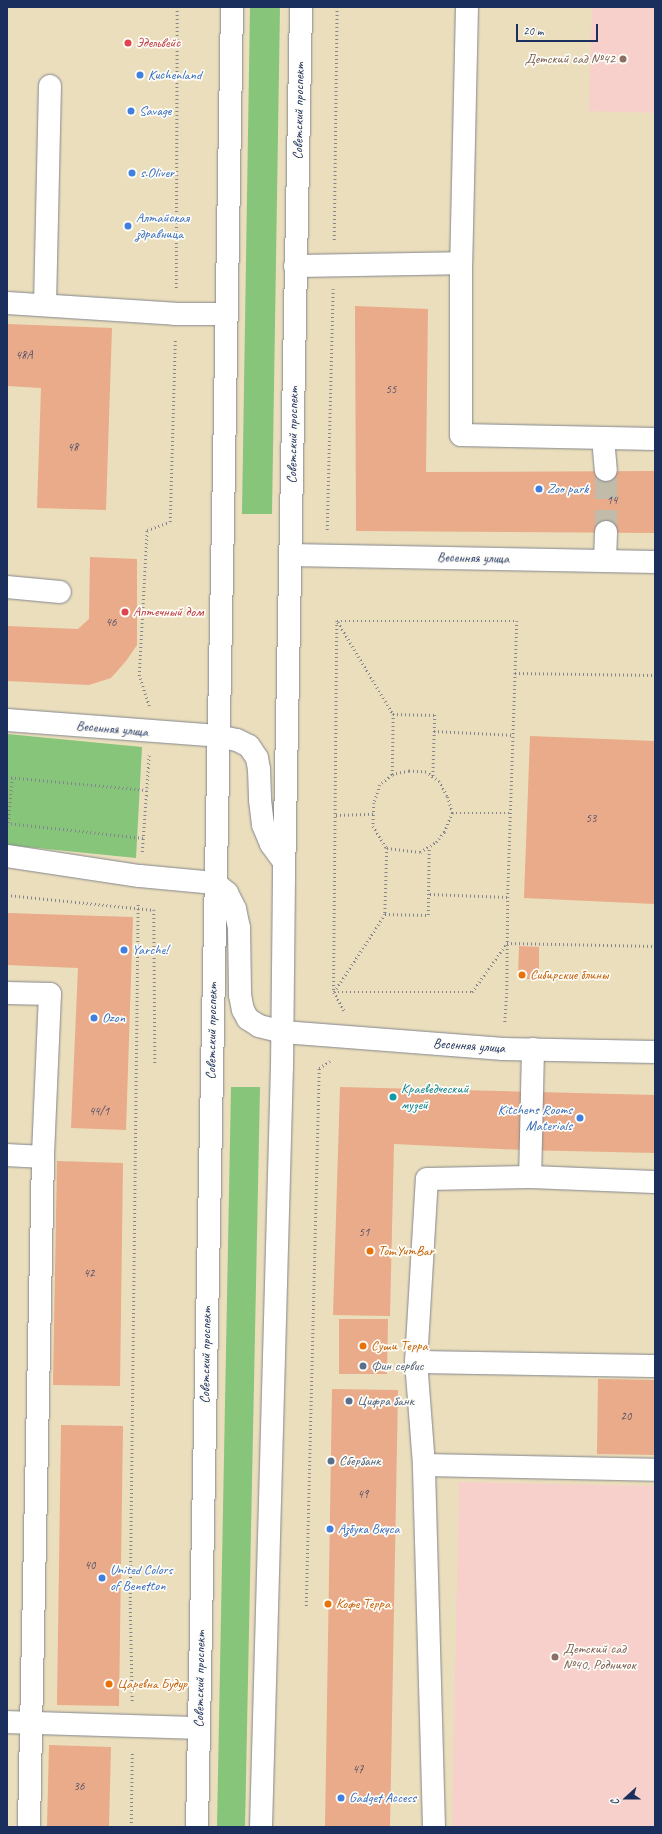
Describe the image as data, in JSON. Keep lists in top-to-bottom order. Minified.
{"streets":{"main road":["Советский проспект","Весенняя улица"]},"crossings":[["Советский проспект","Весенняя улица"]],"places":["Эдельвейс","Детский сад №42","Kuchenland","Savage","s.Oliver","Алтайская здравница","Zoo park","Аптечный дом","Yarche!","Сибирские блины","Ozon","Краеведческий музей","Kitchens Rooms Materials","TomYumBar","Суши Терра","Фин сервис","Цифра банк","Сбербанк","Азбука Вкуса","United Colors of Benetton","Кофе Терра","Детский сад №40, Родничок","Царевна Будур","Gadget Access"],"house_numbers":["48А","55","48","14","46","53","44/1","51","42","20","49","40","47","36"],"scale_bar":"20 m","north":"left"}
